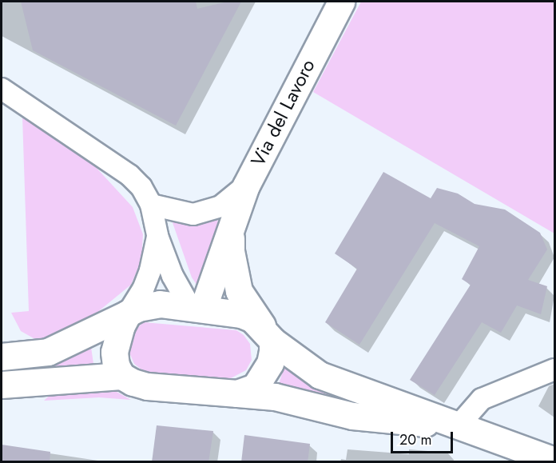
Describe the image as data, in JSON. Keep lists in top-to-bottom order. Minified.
{"streets":{"main road":["Via del Lavoro"]},"scale_bar":"20 m"}
